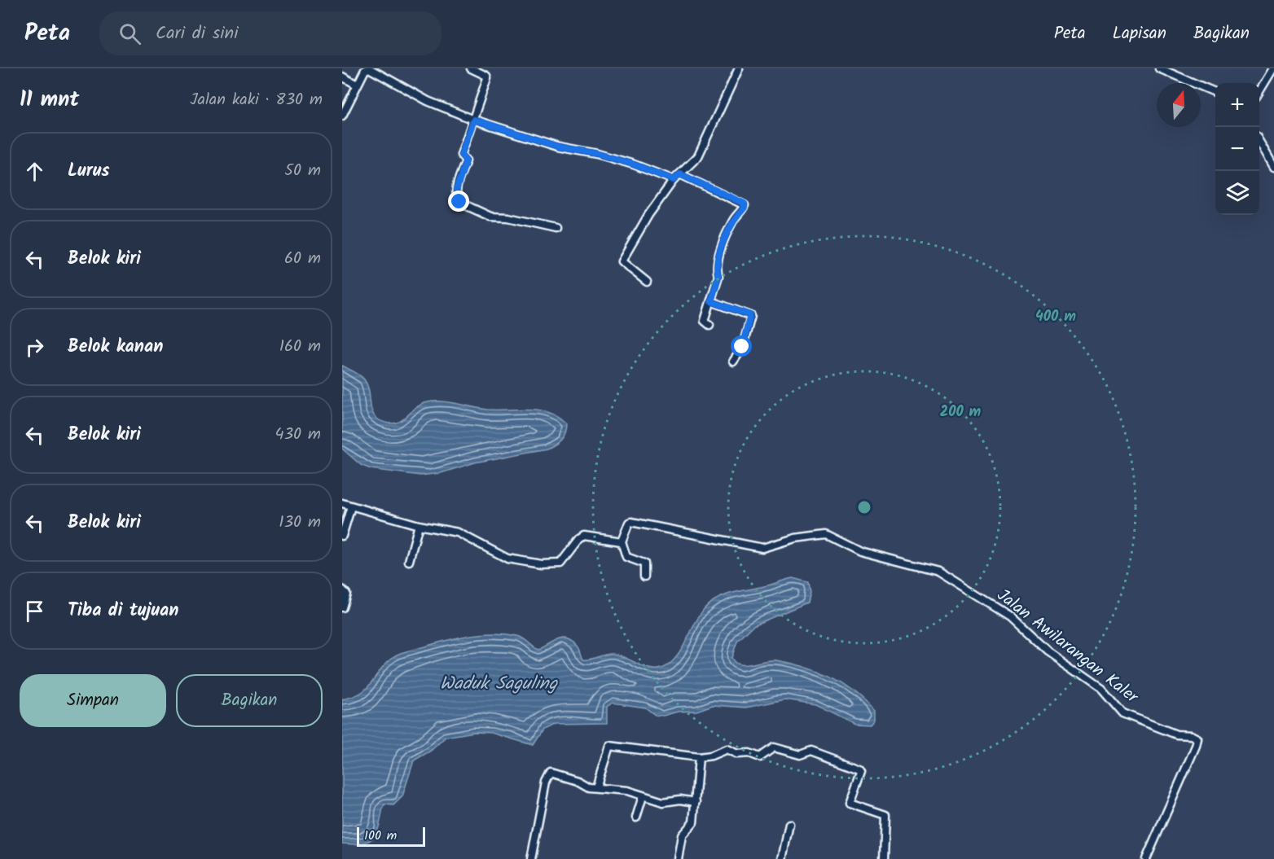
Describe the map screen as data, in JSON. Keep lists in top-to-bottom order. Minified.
{"streets":{"street":["Jalan Awilarangan Kaler"]},"water":["Waduk Saguling"],"scale_bar":"100 m","north":"top","page":{"header":"Peta","search":"Cari di sini","nav":["Peta","Lapisan","Bagikan"],"heading":["11 mnt","Jalan kaki · 830 m"],"map_buttons":["+","−"],"list":[["Lurus","50 m"],["Belok kiri","60 m"],["Belok kanan","160 m"],["Belok kiri","430 m"],["Belok kiri","130 m"],"Tiba di tujuan"],"buttons":["Simpan","Bagikan"],"scale":"100 m"},"rings":["400 m","200 m"]}
